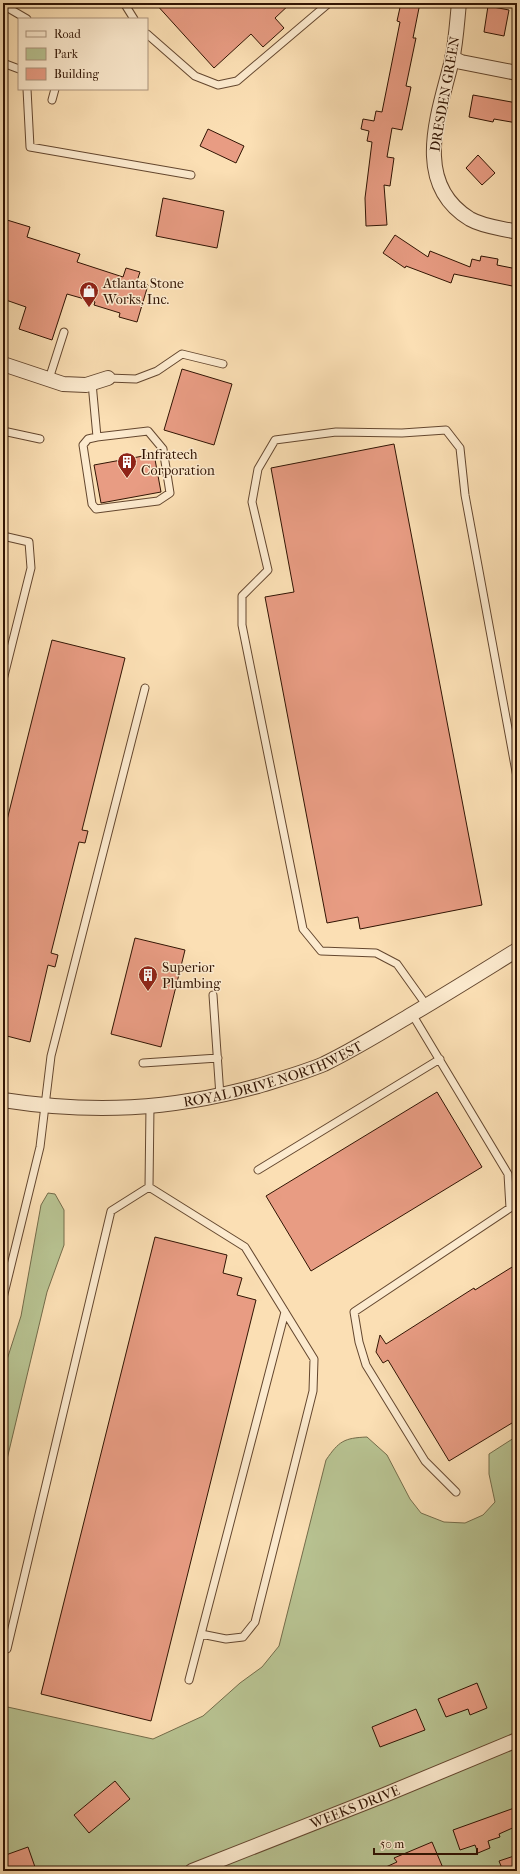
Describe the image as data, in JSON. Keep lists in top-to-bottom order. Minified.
{"streets":{"street":["DRESDEN GREEN","ROYAL DRIVE NORTHWEST","WEEKS DRIVE"]},"places":{"shop":["Atlanta Stone Works, Inc."],"building":["Infratech Corporation","Superior Plumbing"]},"legend":["Road","Park","Building"],"scale_bar":"50 m"}
